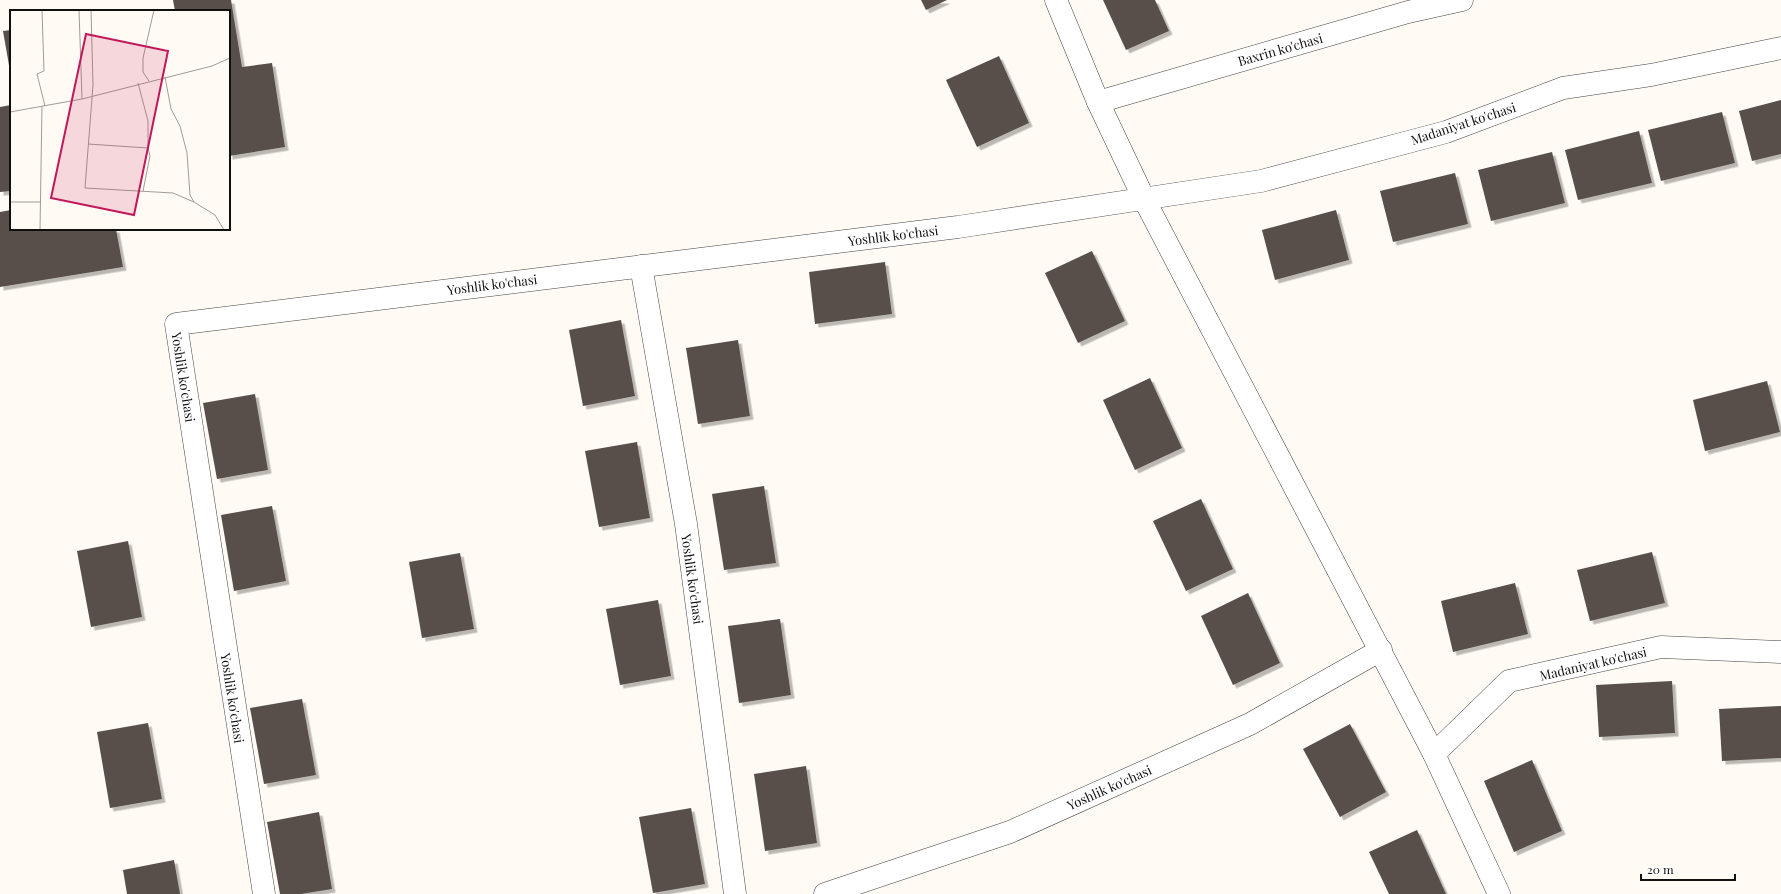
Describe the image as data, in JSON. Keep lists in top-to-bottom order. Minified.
{"streets":{"street":["Baxrin ko'chasi","Madaniyat ko'chasi","Yoshlik ko'chasi"]},"crossings":[["Madaniyat ko'chasi","Yoshlik ko'chasi"]],"scale_bar":"20 m"}
